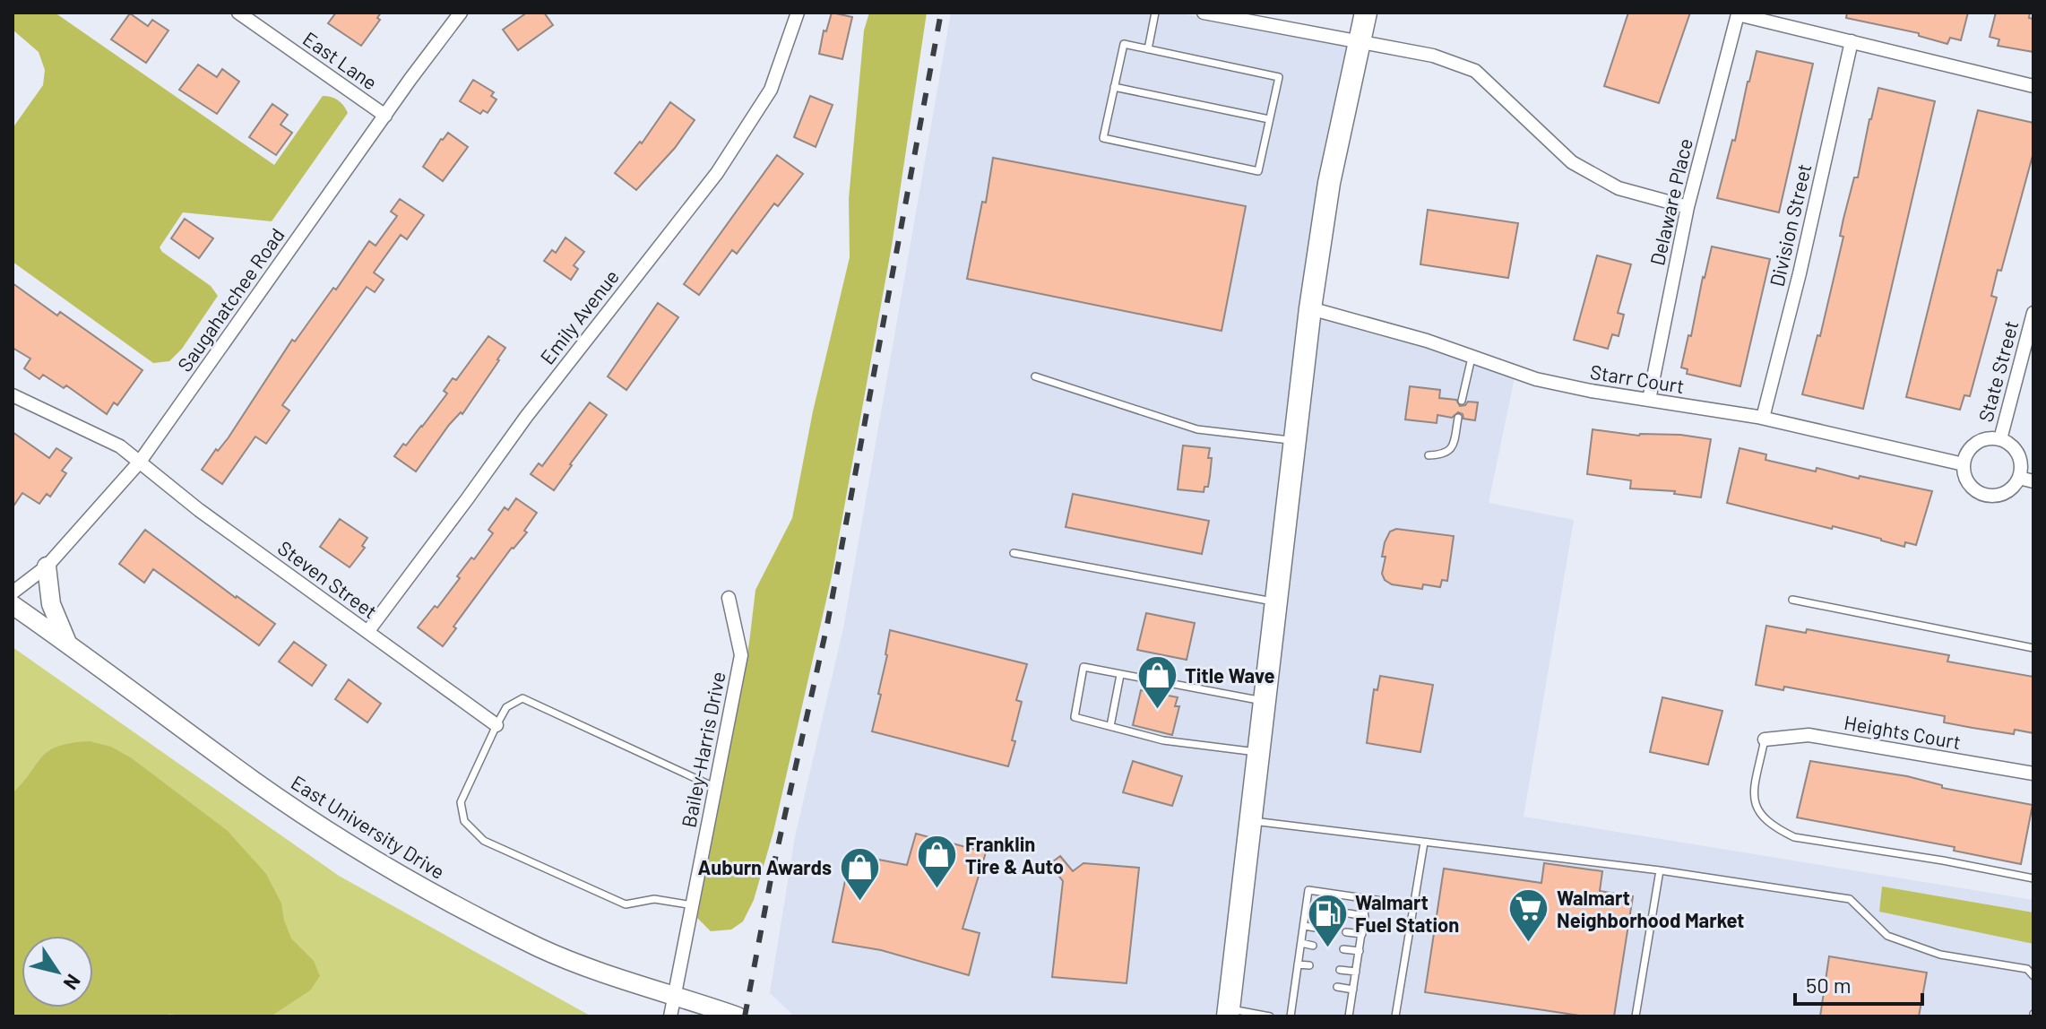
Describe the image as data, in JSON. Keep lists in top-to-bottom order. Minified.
{"streets":{"main road":["East University Drive"],"street":["East Lane","Delaware Place","Division Street","Saugahatchee Road","Emily Avenue","State Street","Starr Court","Steven Street","Heights Court","Bailey-Harris Drive"]},"crossings":[["East Lane","Saugahatchee Road"],["Delaware Place","Division Street"],["Delaware Place","Starr Court"],["Division Street","Starr Court"],["Saugahatchee Road","Steven Street"],["Emily Avenue","Steven Street"],["State Street","Starr Court"],["Bailey-Harris Drive","East University Drive"]],"places":{"shop":["Title Wave","Franklin Tire & Auto","Auburn Awards"],"supermarket":["Walmart Neighborhood Market"],"fuel station":["Walmart Fuel Station"]},"scale_bar":"50 m","north":"bottom right"}
